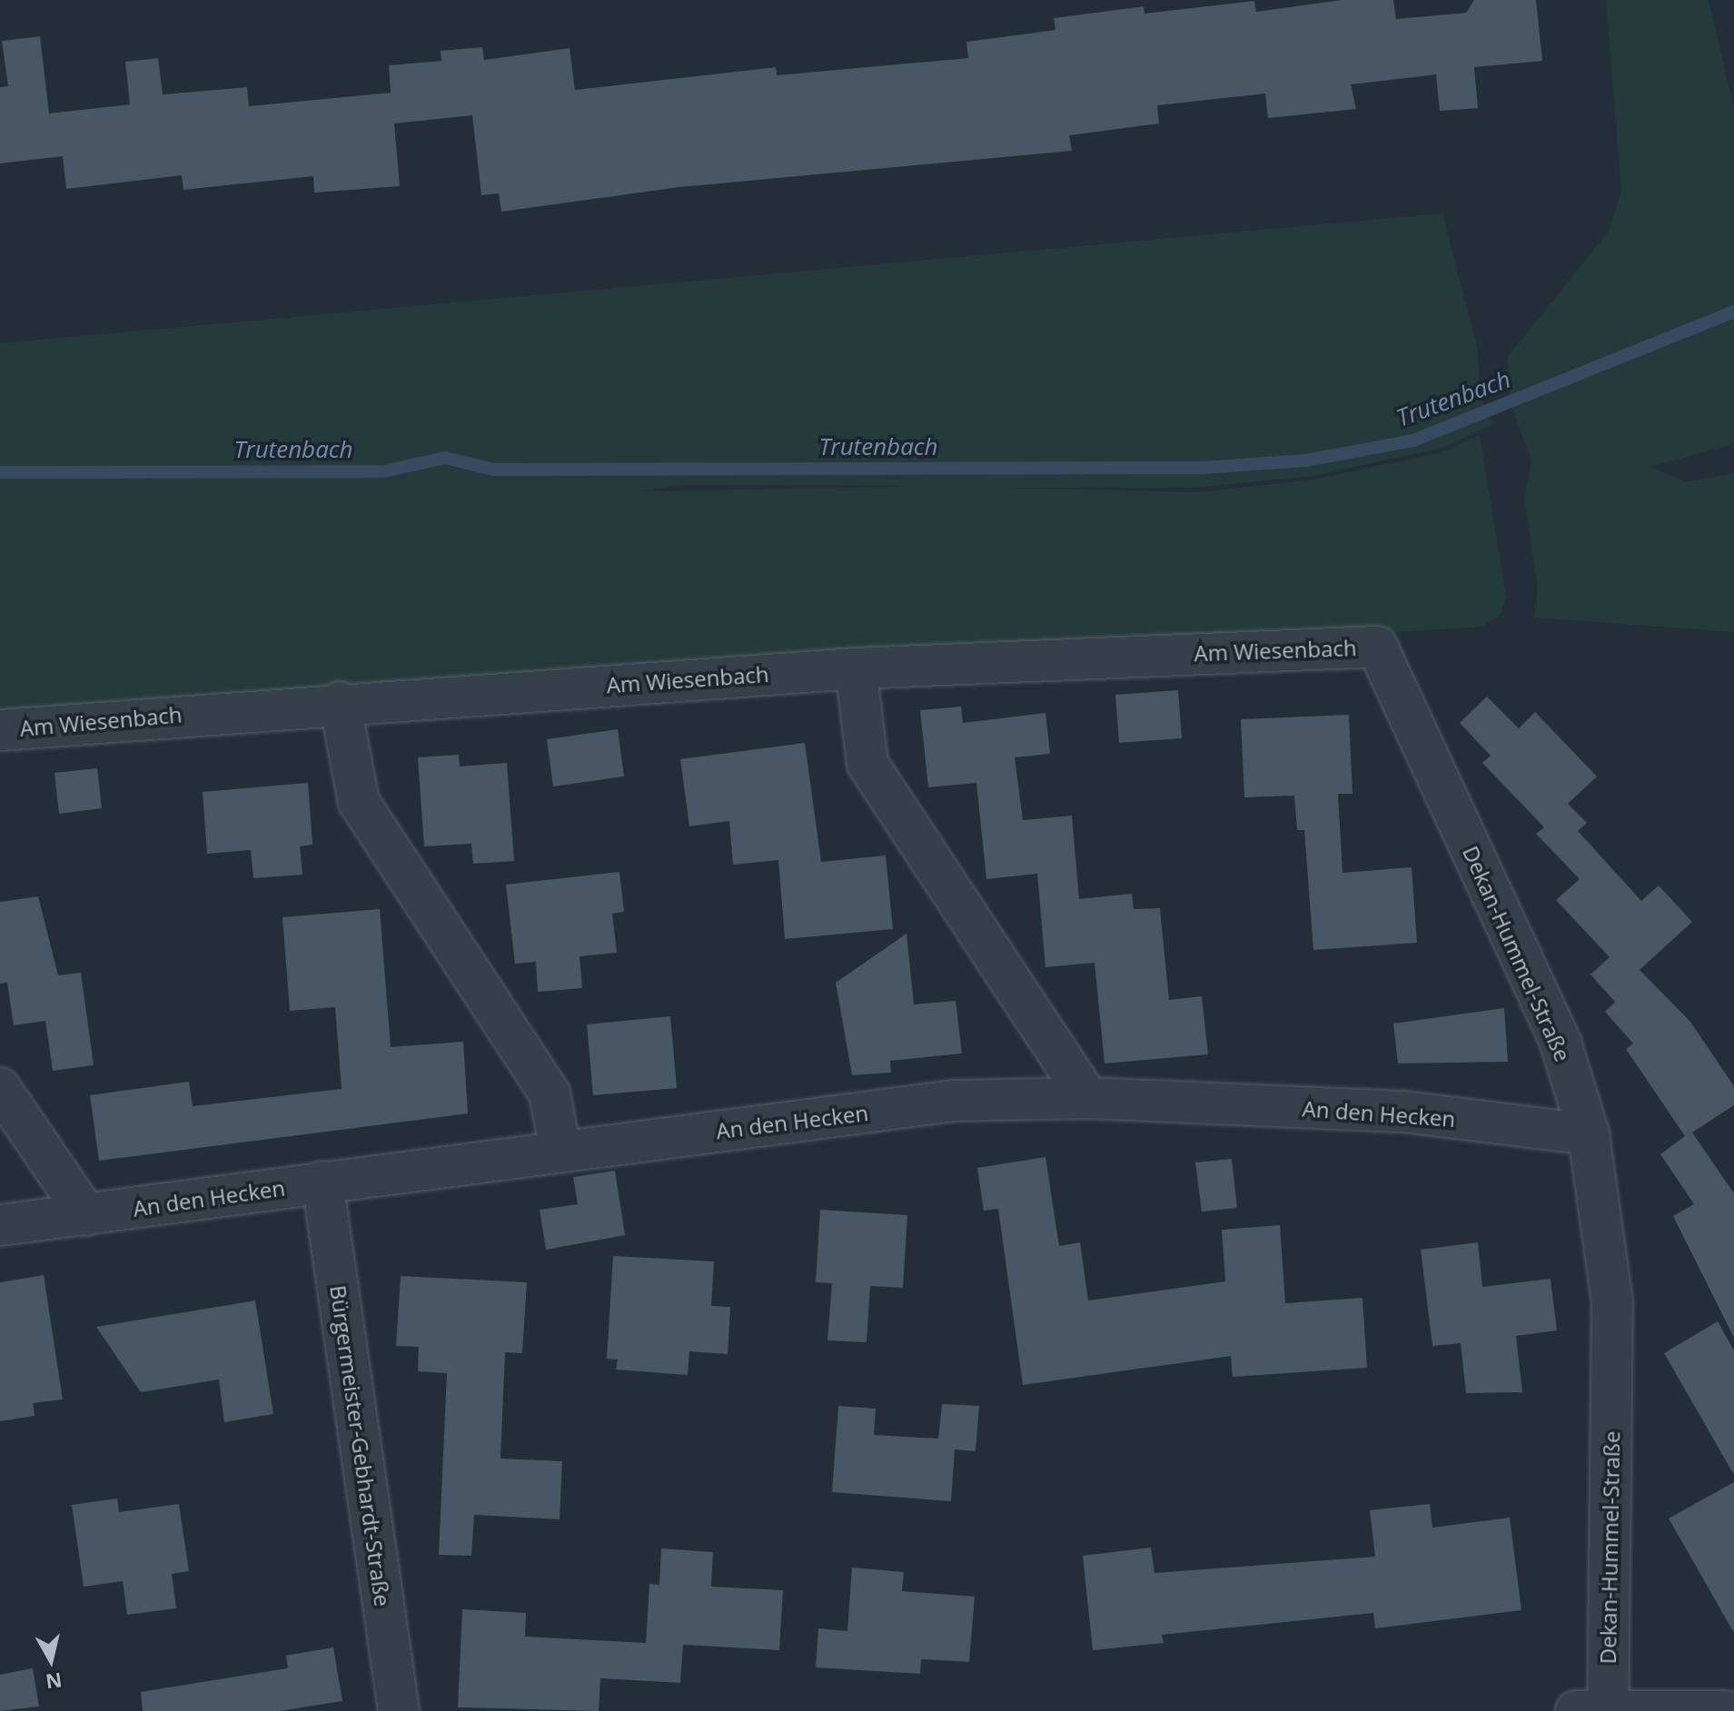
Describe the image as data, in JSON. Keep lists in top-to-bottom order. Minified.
{"streets":{"street":["Am Wiesenbach","Dekan-Hummel-Straße","An den Hecken","Bürgermeister-Gebhardt-Straße"]},"crossings":[["Am Wiesenbach","Dekan-Hummel-Straße"],["Dekan-Hummel-Straße","An den Hecken"],["An den Hecken","Bürgermeister-Gebhardt-Straße"]],"water":["Trutenbach"],"north":"bottom"}
